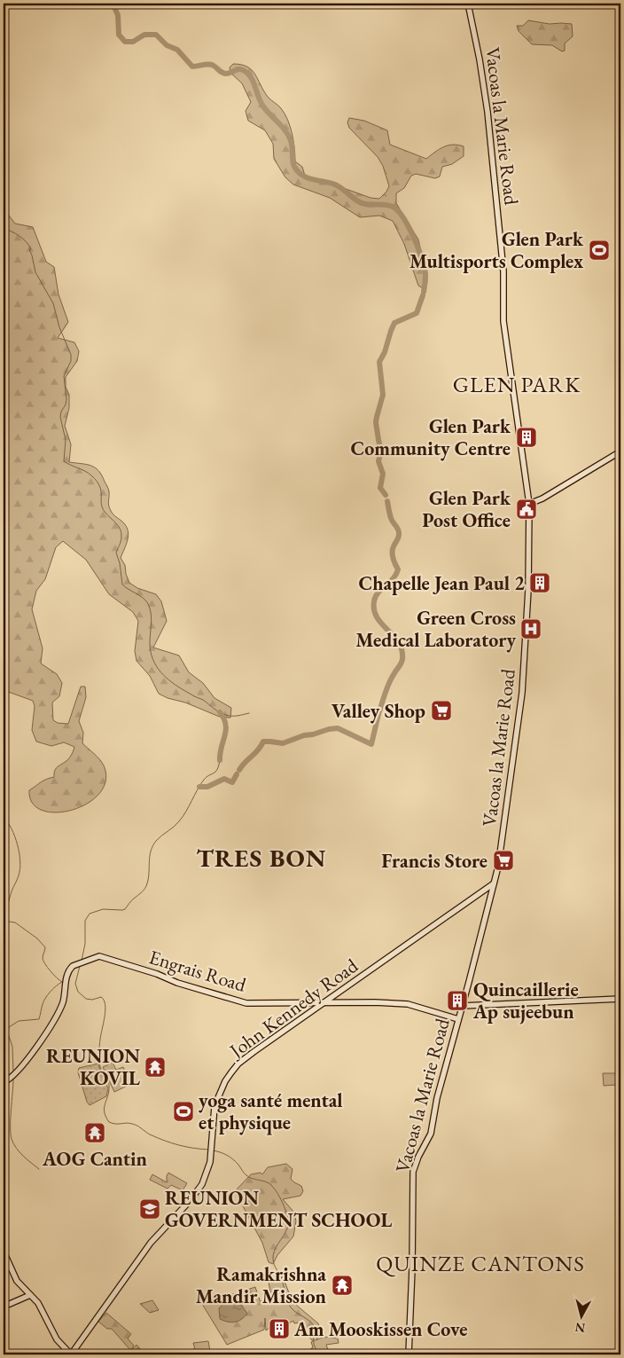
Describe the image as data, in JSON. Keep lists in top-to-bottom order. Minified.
{"streets":{"main road":["Vacoas la Marie Road","Engrais Road","John Kennedy Road"]},"crossings":[["Vacoas la Marie Road","Engrais Road"],["Vacoas la Marie Road","John Kennedy Road"],["Engrais Road","John Kennedy Road"]],"districts":["GLEN PARK","TRES BON","QUINZE CANTONS"],"places":{"sports":["Glen Park Multisports Complex","yoga santé mental et physique"],"building":["Glen Park Community Centre","Chapelle Jean Paul 2","Quincaillerie Ap sujeebun","Am Mooskissen Cove"],"public building":["Glen Park Post Office"],"hospital":["Green Cross Medical Laboratory"],"supermarket":["Valley Shop","Francis Store"],"temple":["REUNION KOVIL","AOG Cantin","Ramakrishna Mandir Mission"],"school or university":["REUNION GOVERNMENT SCHOOL"]},"north":"bottom"}
